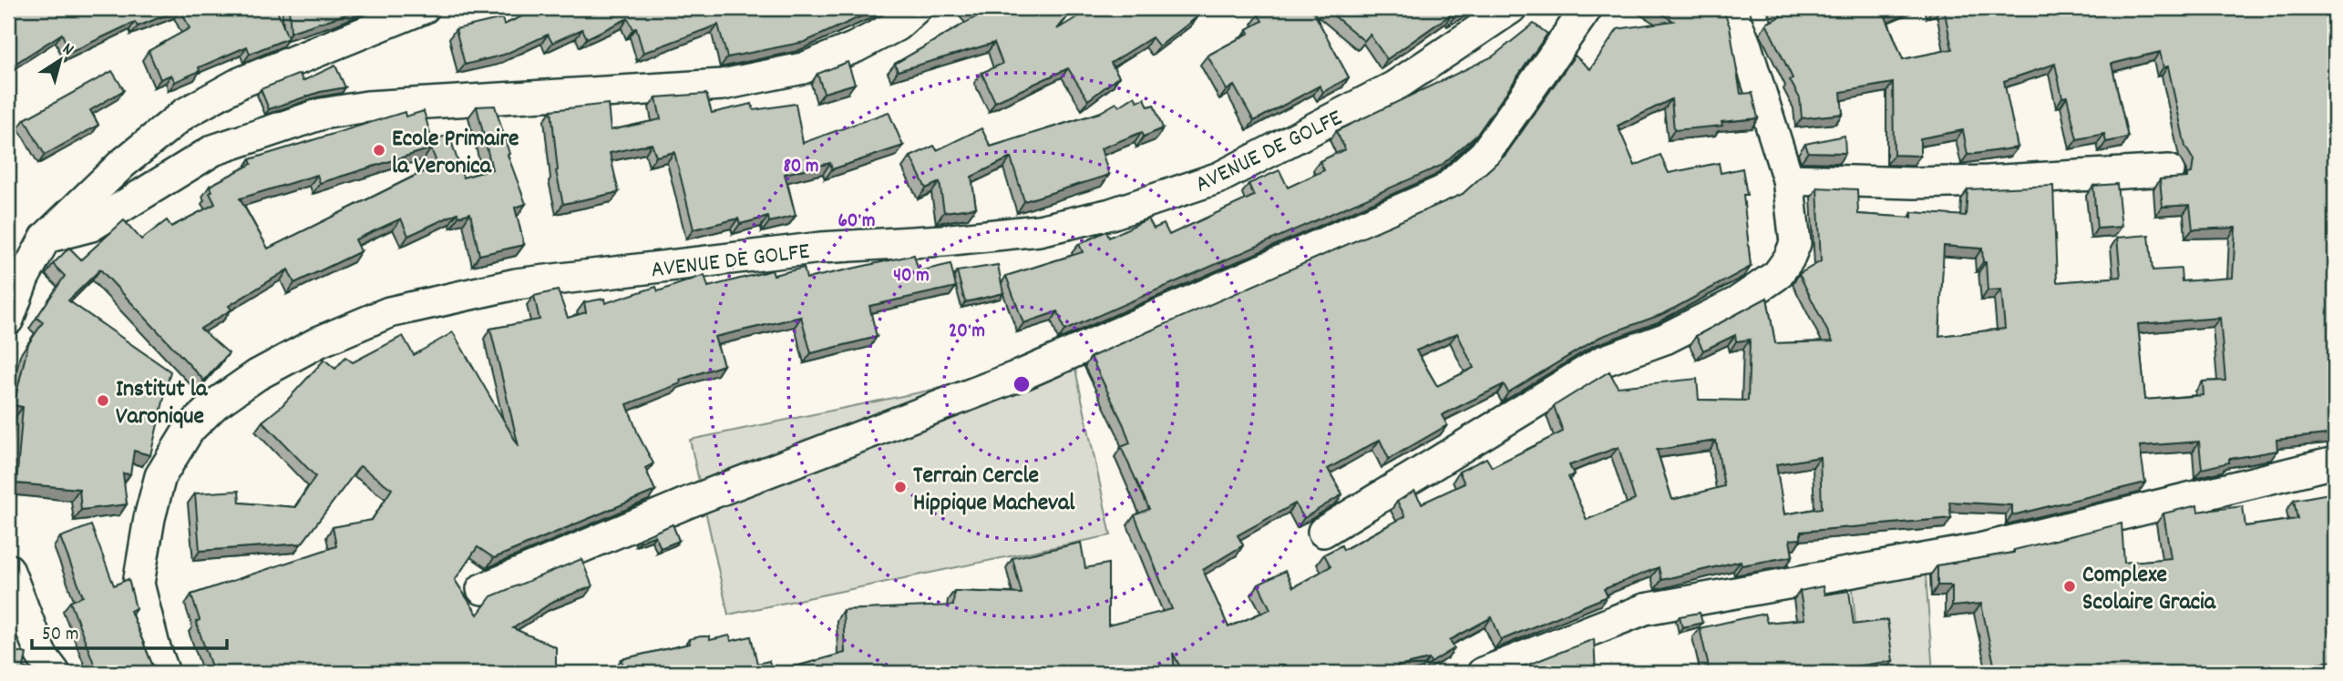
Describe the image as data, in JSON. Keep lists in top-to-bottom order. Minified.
{"streets":{"street":["AVENUE DE GOLFE"]},"places":["Ecole Primaire la Veronica","Institut la Varonique","Terrain Cercle Hippique Macheval","Complexe Scolaire Gracia"],"scale_bar":"50 m","north":"top right","rings":["80 m","60 m","40 m","20 m"]}
